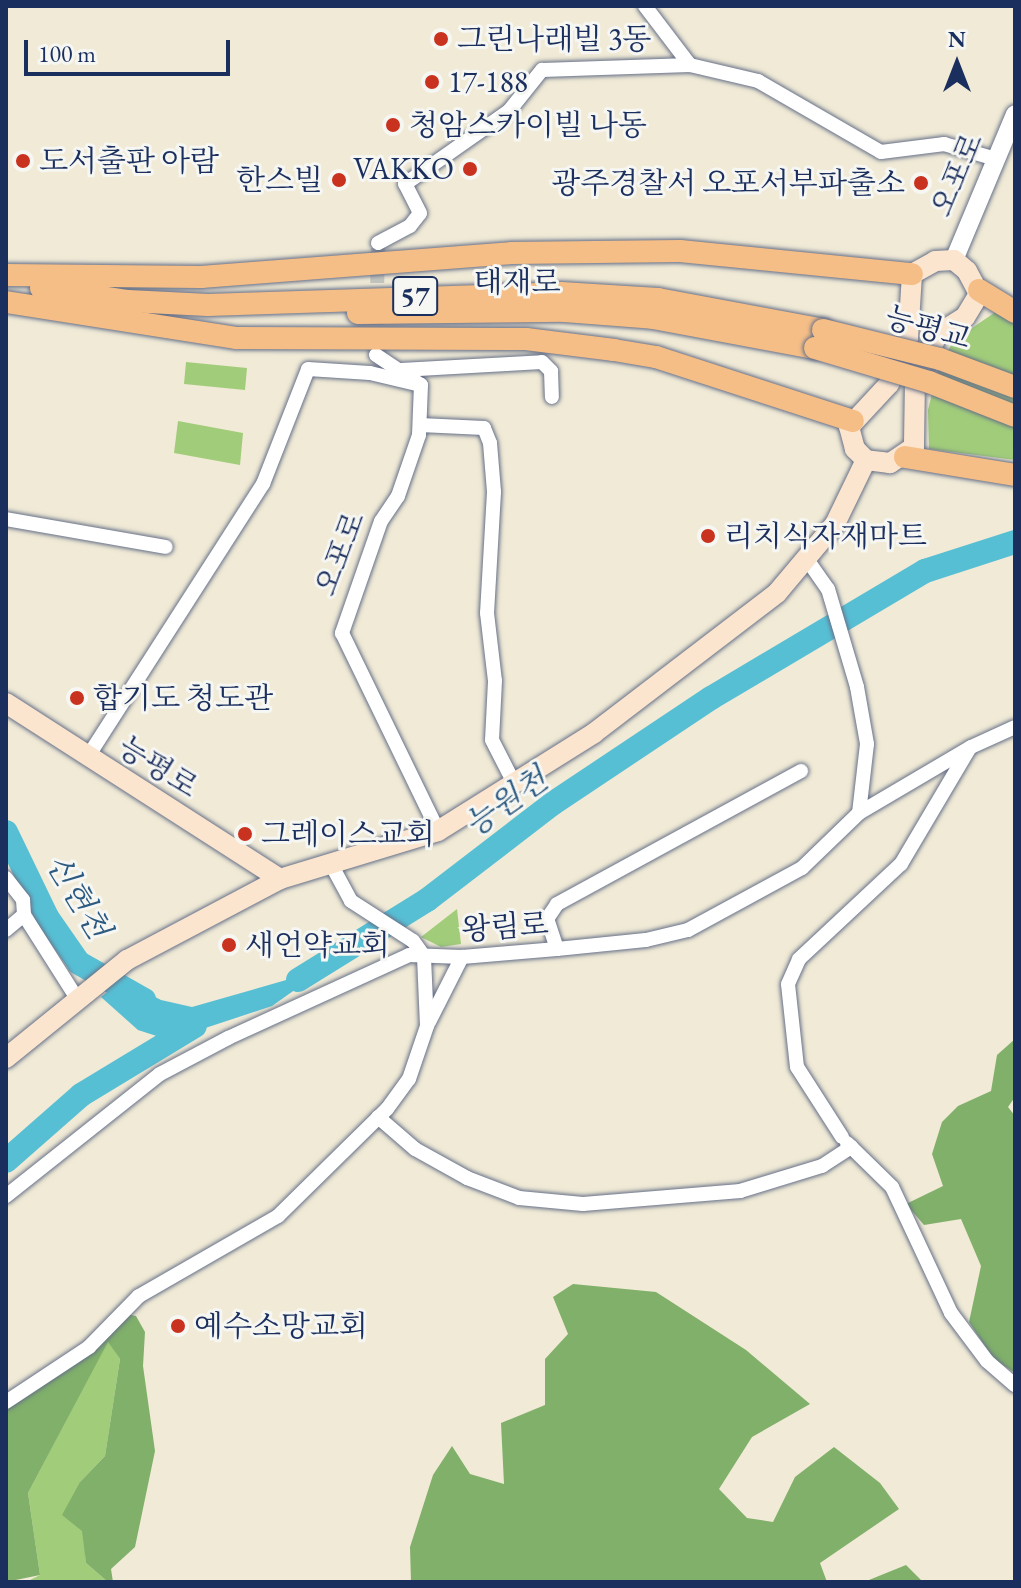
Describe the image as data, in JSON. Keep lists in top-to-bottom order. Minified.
{"streets":{"highway":["태재로","57","능평교"],"main road":["오포로","능평로"],"street":["왕림로"]},"crossings":[["태재로","능평교"]],"water":["능원천","신현천"],"places":["그린나래빌 3동","17-188","청암스카이빌 나동","도서출판 아람","VAKKO","한스빌","광주경찰서 오포서부파출소","리치식자재마트","합기도 청도관","그레이스교회","새언약교회","예수소망교회"],"scale_bar":"100 m","north":"top"}
